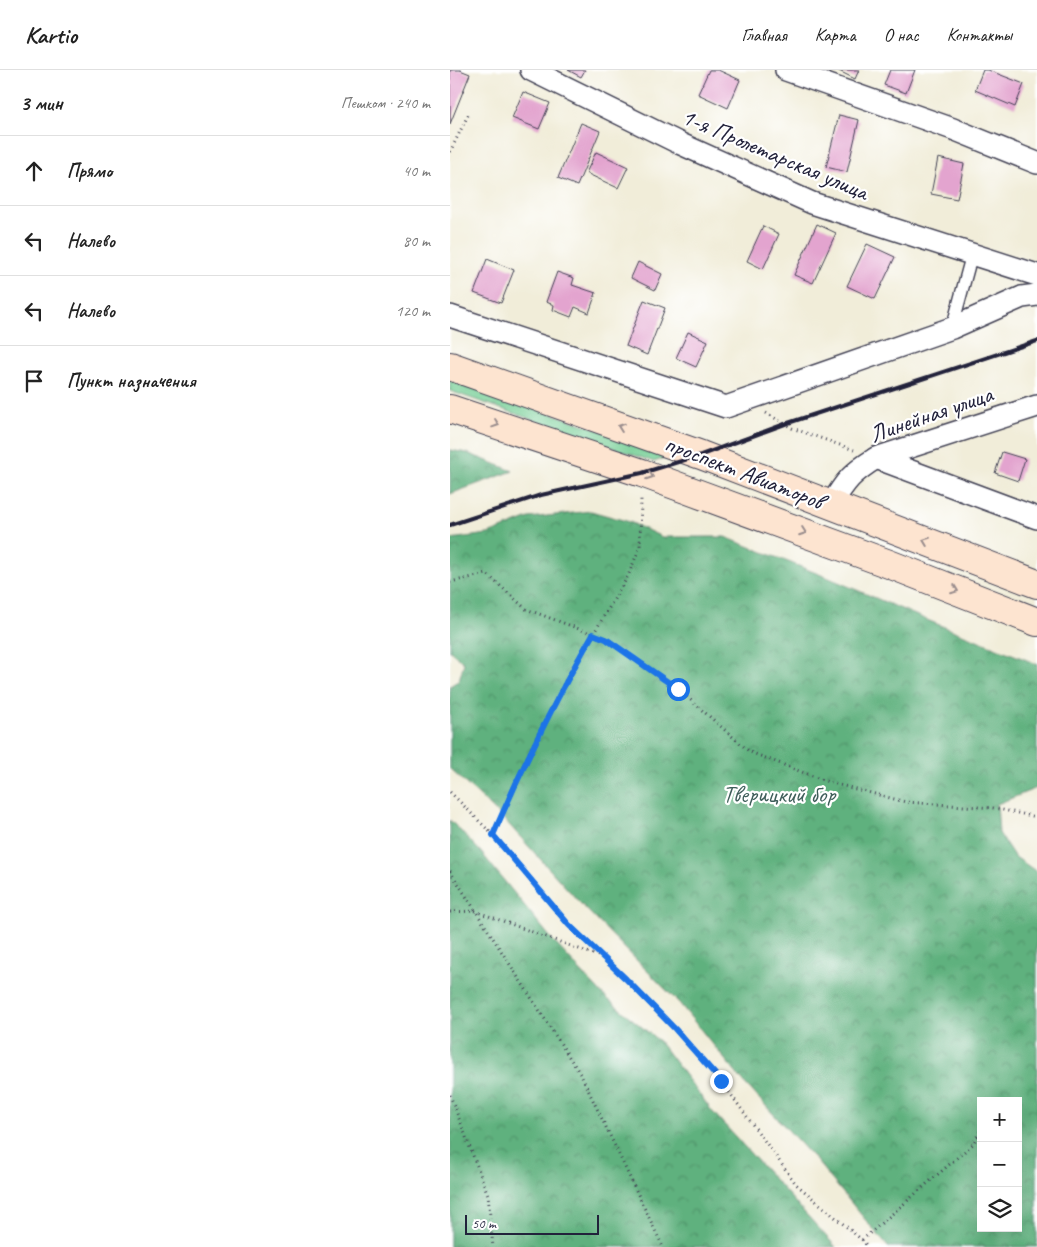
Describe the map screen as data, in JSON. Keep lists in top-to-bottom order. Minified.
{"streets":{"main road":["проспект Авиаторов"],"street":["1-я Пролетарская улица","Линейная улица"]},"crossings":[["Линейная улица","проспект Авиаторов"]],"parks":["Тверицкий бор"],"scale_bar":"50 m","page":{"header":"Kartio","nav":["Главная","Карта","О нас","Контакты"],"heading":["3 мин","Пешком · 240 m"],"list":[["Прямо","40 m"],["Налево","80 m"],["Налево","120 m"],"Пункт назначения"],"map_buttons":["+","−"],"scale":"50 m"}}
